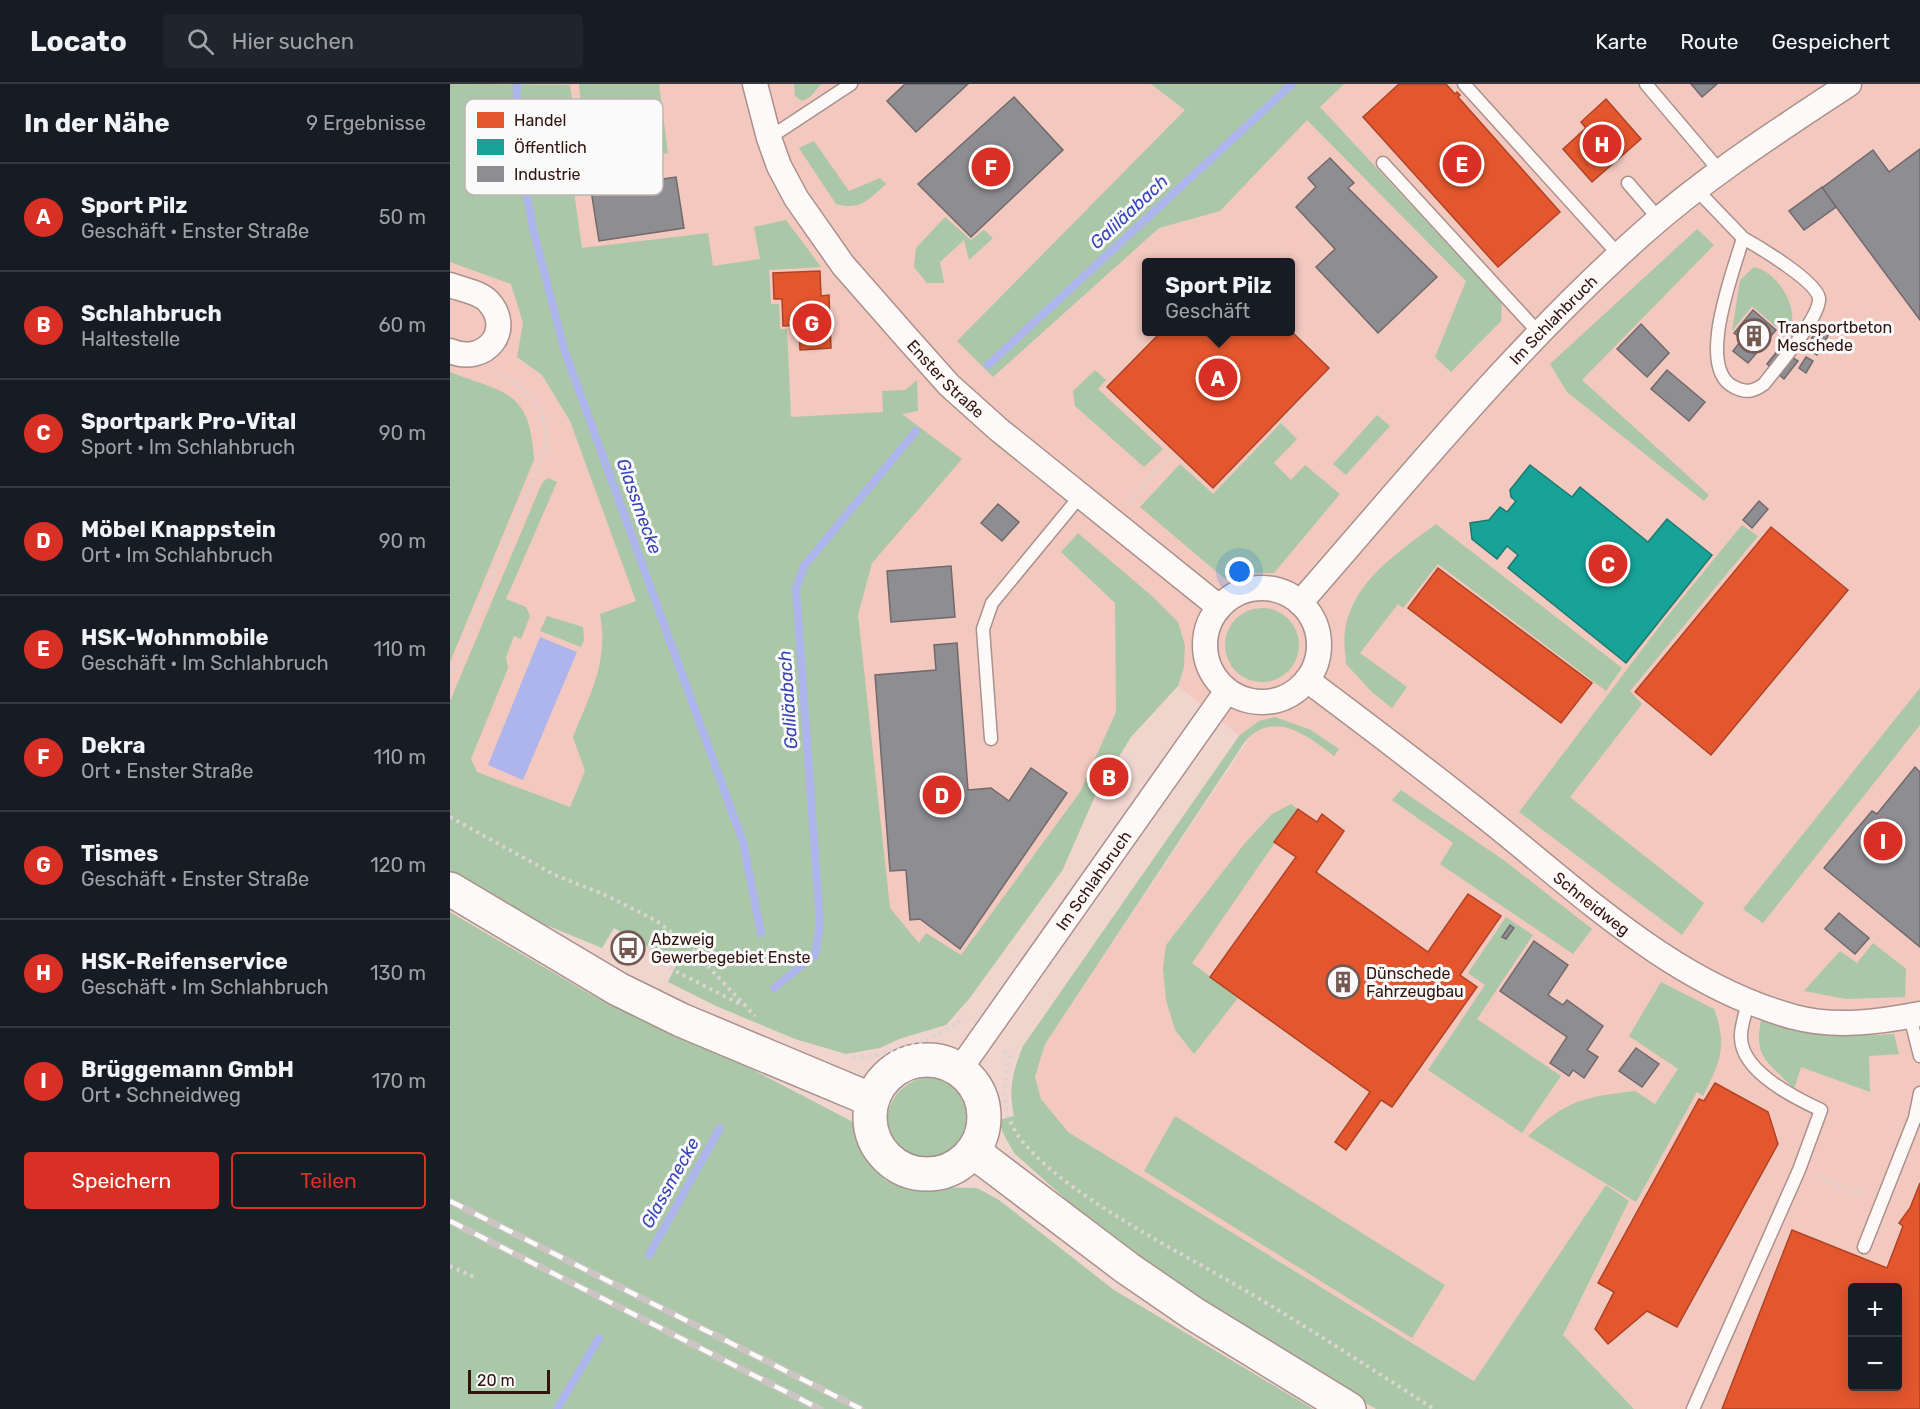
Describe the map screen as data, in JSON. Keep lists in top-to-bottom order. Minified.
{"streets":{"street":["Im Schlahbruch","Enster Straße","Schneidweg"]},"crossings":[["Im Schlahbruch","Enster Straße"],["Im Schlahbruch","Schneidweg"],["Enster Straße","Schneidweg"]],"water":["Galiläabach","Glassmecke"],"places":{"building":["Transportbeton Meschede","Dünschede Fahrzeugbau"],"bus stop":["Abzweig Gewerbegebiet Enste"]},"legend":["Handel","Öffentlich","Industrie"],"scale_bar":"20 m","page":{"header":"Locato","search":"Hier suchen","nav":["Karte","Route","Gespeichert"],"heading":["In der Nähe","9 Ergebnisse"],"pins":["H","E","F","G","A","C","B","D","I"],"list":[{"mark":"A","name":"Sport Pilz","note":"Geschäft · Enster Straße","value":"50 m"},{"mark":"B","name":"Schlahbruch","note":"Haltestelle","value":"60 m"},{"mark":"C","name":"Sportpark Pro-Vital","note":"Sport · Im Schlahbruch","value":"90 m"},{"mark":"D","name":"Möbel Knappstein","note":"Ort · Im Schlahbruch","value":"90 m"},{"mark":"E","name":"HSK-Wohnmobile","note":"Geschäft · Im Schlahbruch","value":"110 m"},{"mark":"F","name":"Dekra","note":"Ort · Enster Straße","value":"110 m"},{"mark":"G","name":"Tismes","note":"Geschäft · Enster Straße","value":"120 m"},{"mark":"H","name":"HSK-Reifenservice","note":"Geschäft · Im Schlahbruch","value":"130 m"},{"mark":"I","name":"Brüggemann GmbH","note":"Ort · Schneidweg","value":"170 m"}],"popup":["Sport Pilz","Geschäft"],"buttons":["Speichern","Teilen"],"map_buttons":["+","−"],"scale":"20 m"}}
